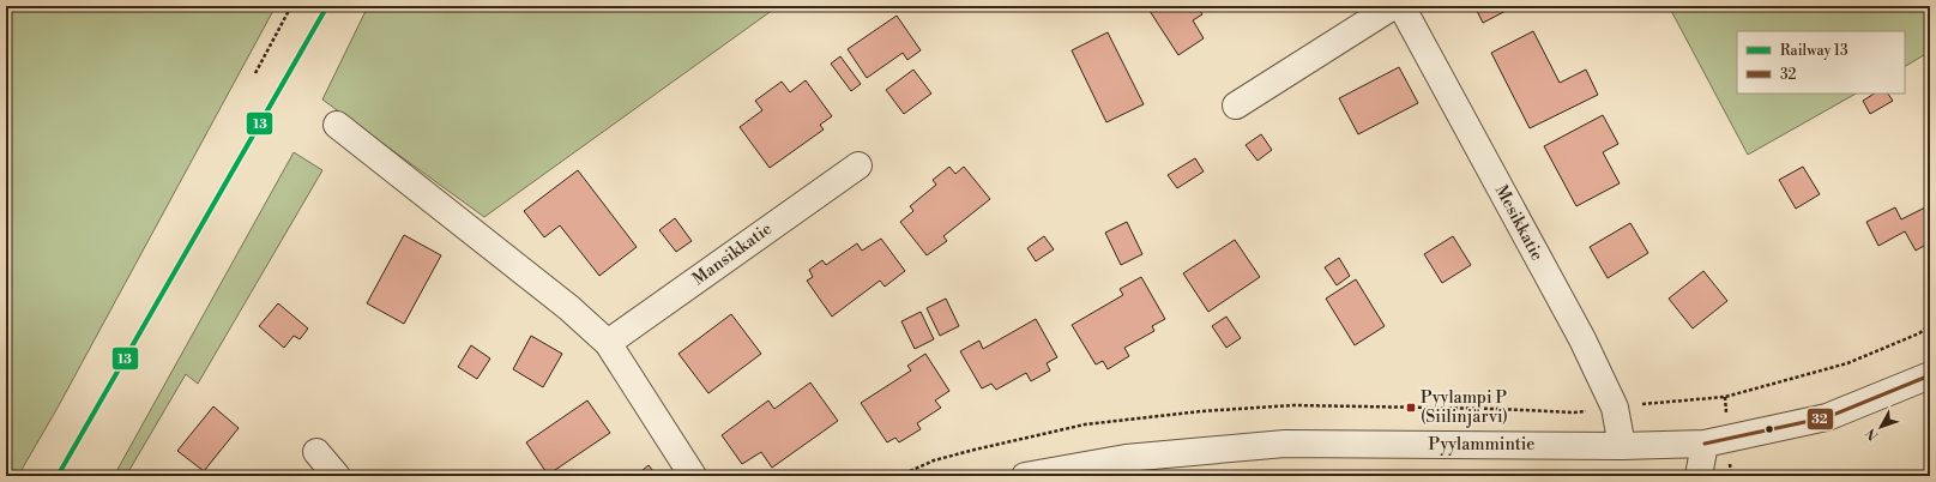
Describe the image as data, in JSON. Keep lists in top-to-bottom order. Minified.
{"streets":{"street":["Mesikkatie","Mansikkatie","Pyylammintie"]},"crossings":[["Mesikkatie","Pyylammintie"]],"places":{"transit":["Pyylampi P (Siilinjärvi)"]},"lines":["rail line 13","transit line 32"],"legend":["Railway 13","32"],"north":"bottom left"}
